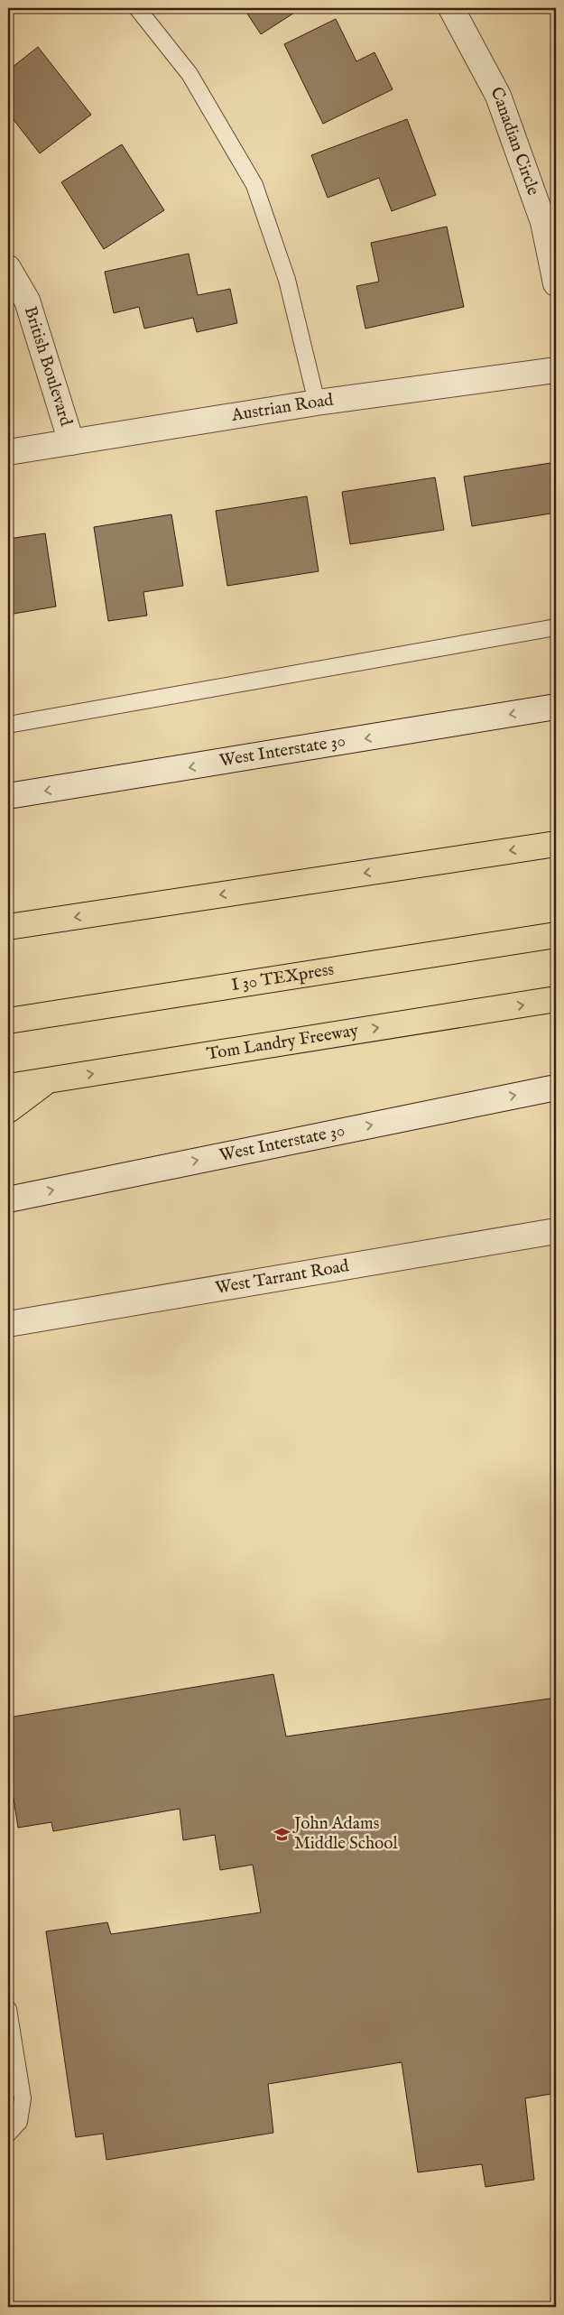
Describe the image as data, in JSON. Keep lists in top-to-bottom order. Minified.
{"streets":{"highway":["I 30 TEXpress","Tom Landry Freeway"],"street":["Canadian Circle","British Boulevard","Austrian Road","West Interstate 30","West Tarrant Road"]},"crossings":[["British Boulevard","Austrian Road"]],"places":{"school or university":["John Adams Middle School"]}}
